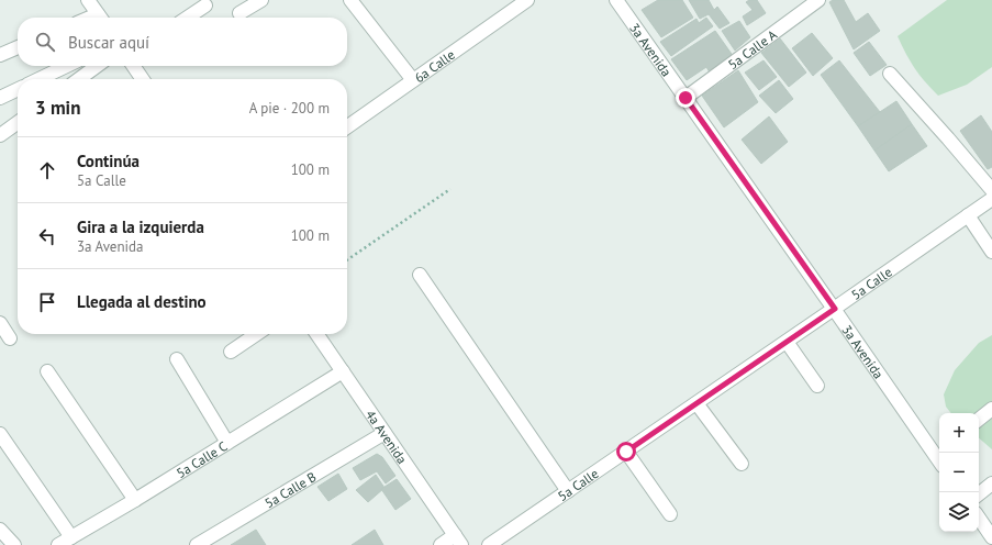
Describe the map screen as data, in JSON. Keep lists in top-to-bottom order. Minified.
{"streets":{"street":["5a Calle A","3a Avenida","6a Calle","5a Calle","4a Avenida","5a Calle C","5a Calle B"]},"crossings":[["5a Calle A","3a Avenida"],["3a Avenida","5a Calle"],["4a Avenida","5a Calle C"],["4a Avenida","5a Calle B"]],"page":{"search":"Buscar aquí","heading":["3 min","A pie · 200 m"],"list":[["Continúa","5a Calle","100 m"],["Gira a la izquierda","3a Avenida","100 m"],"Llegada al destino"],"map_buttons":["+","−"]}}
